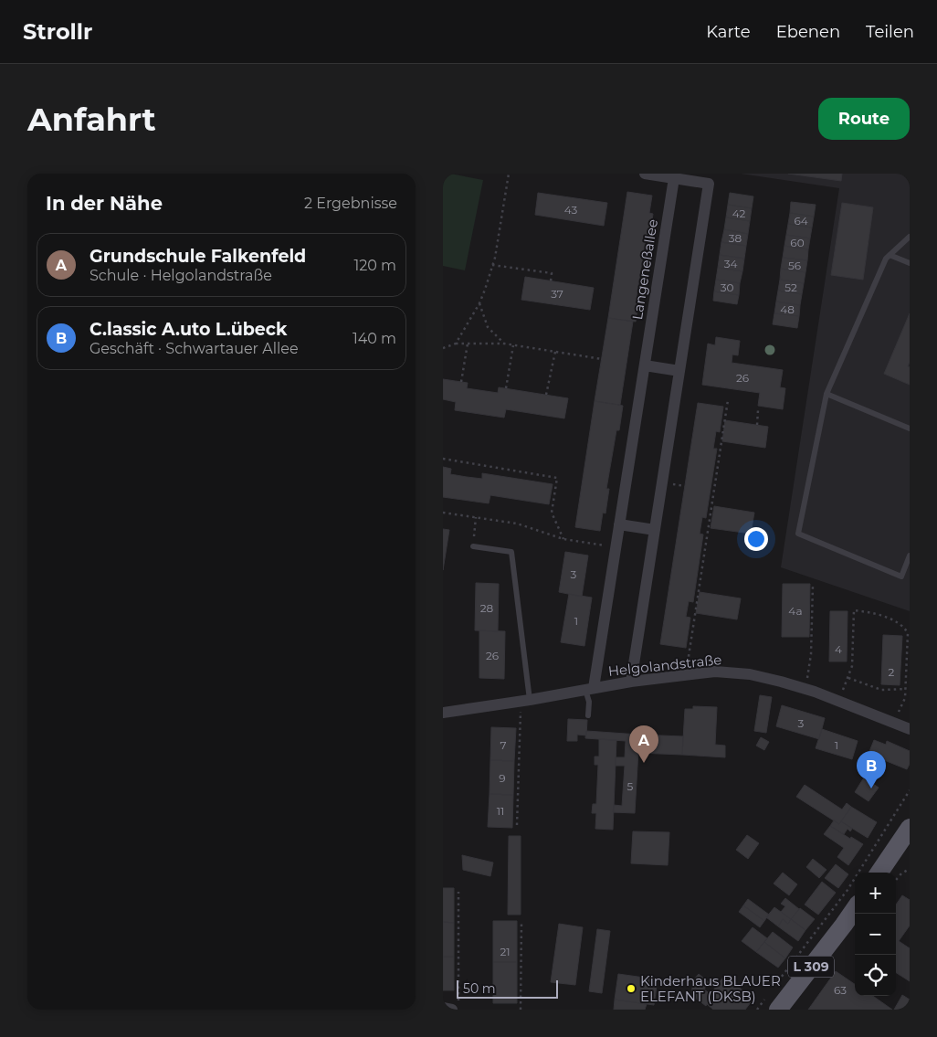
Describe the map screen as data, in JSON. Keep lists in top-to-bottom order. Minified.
{"streets":{"main road":["L 309"],"street":["Langeneßallee","Helgolandstraße"]},"crossings":[["Langeneßallee","Helgolandstraße"]],"places":["Kinderhaus BLAUER ELEFANT (DKSB)"],"house_numbers":["43","42","64","38","60","34","56","30","52","37","48","26","3","28","4a","1","4","26","2","3","7","1","9","5","11","21","63"],"scale_bar":"50 m","page":{"header":"Strollr","nav":["Karte","Ebenen","Teilen"],"buttons":"Route","title":"Anfahrt","heading":["In der Nähe","2 Ergebnisse"],"list":[{"mark":"A","name":"Grundschule Falkenfeld","note":"Schule · Helgolandstraße","value":"120 m"},{"mark":"B","name":"C.lassic A.uto L.übeck","note":"Geschäft · Schwartauer Allee","value":"140 m"}],"pins":["A","B"],"map_buttons":["+","−"],"scale":"50 m"}}
